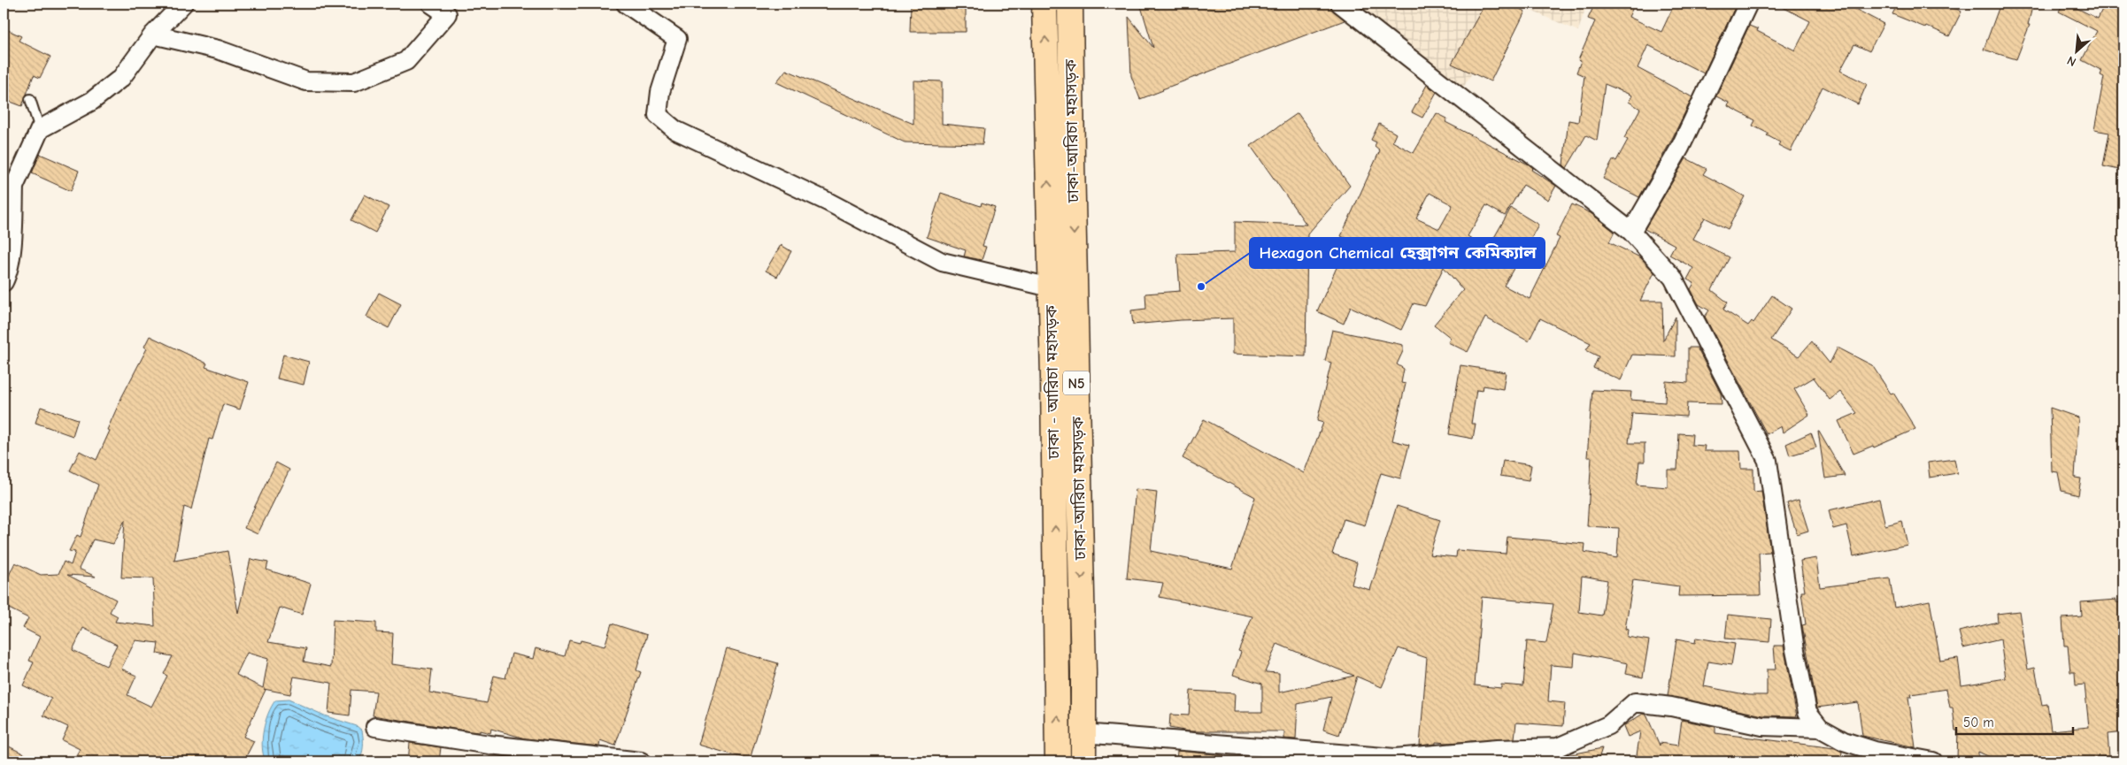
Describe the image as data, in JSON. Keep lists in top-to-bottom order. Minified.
{"streets":{"highway":["ঢাকা-আরিচা মহাসড়ক","ঢাকা - আরিচা মহাসড়ক","N5"]},"one_way":["ঢাকা-আরিচা মহাসড়ক","ঢাকা - আরিচা মহাসড়ক"],"places":["Hexagon Chemical হেক্সাগন কেমিক্যাল"],"scale_bar":"50 m","north":"bottom left"}
